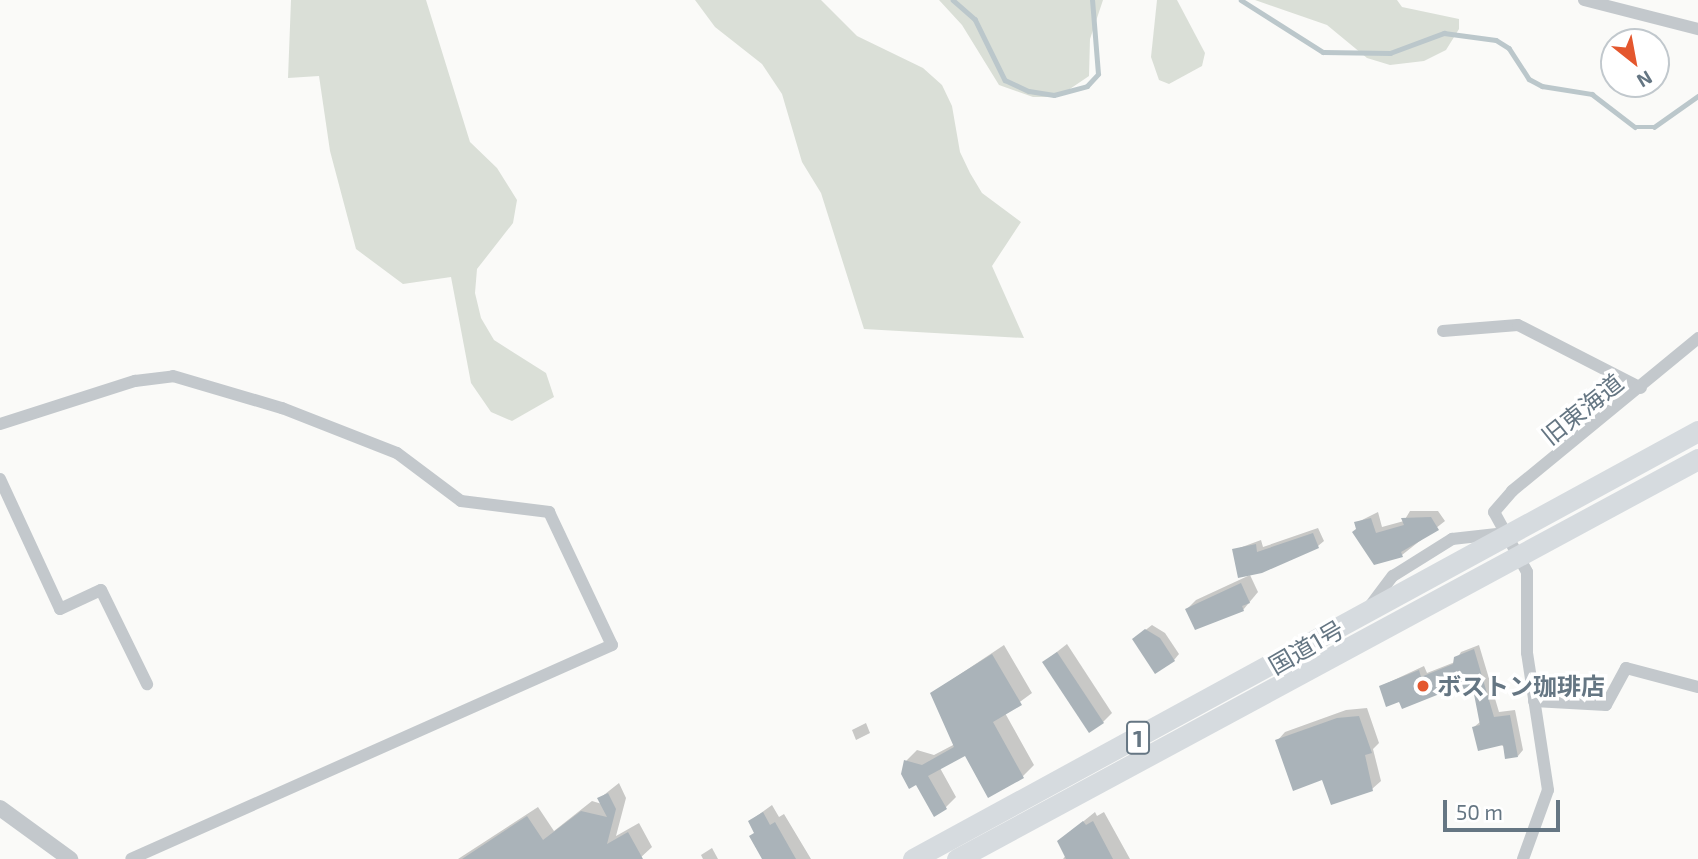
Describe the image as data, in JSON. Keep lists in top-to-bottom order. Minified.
{"streets":{"highway":["国道1号","1"],"street":["旧東海道"]},"crossings":[["旧東海道","国道1号"]],"places":["ボストン珈琲店"],"scale_bar":"50 m","north":"bottom right"}
